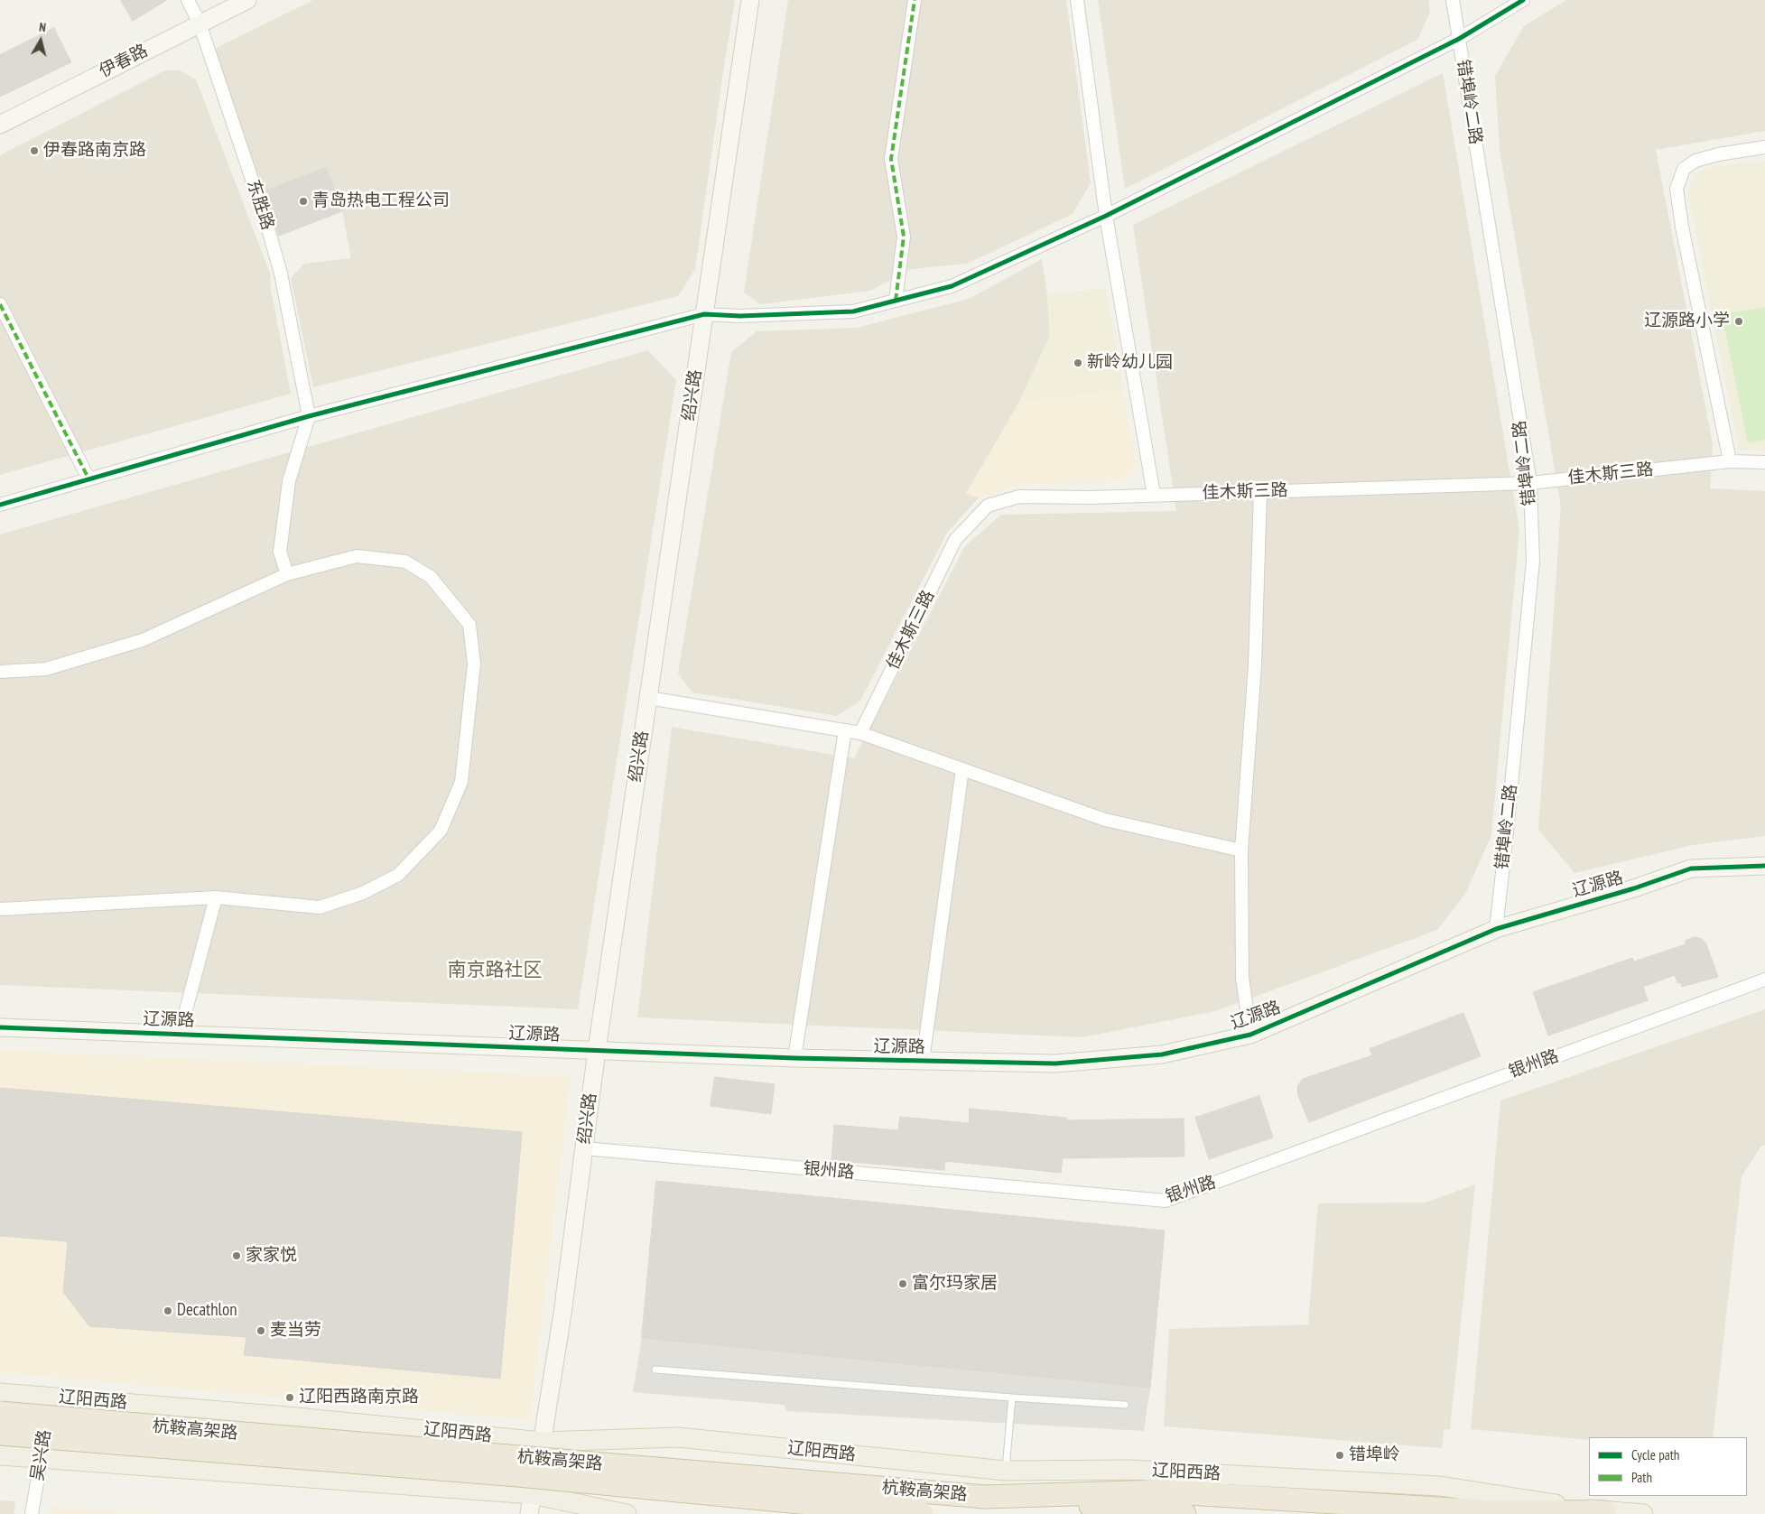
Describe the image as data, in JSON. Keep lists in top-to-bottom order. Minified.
{"streets":{"highway":["杭鞍高架路"],"main road":["辽阳西路"],"street":["伊春路","错埠岭二路","东胜路","绍兴路","佳木斯三路","辽源路","银州路","吴兴路"]},"crossings":[["伊春路","东胜路"],["错埠岭二路","佳木斯三路"],["错埠岭二路","辽源路"],["绍兴路","辽源路"],["绍兴路","银州路"],["绍兴路","辽阳西路"],["辽阳西路","吴兴路"]],"districts":["南京路社区"],"places":["伊春路南京路","青岛热电工程公司","辽源路小学","新岭幼儿园","家家悦","富尔玛家居","Decathlon","麦当劳","辽阳西路南京路","错埠岭"],"legend":["Cycle path","Path"],"north":"top"}
